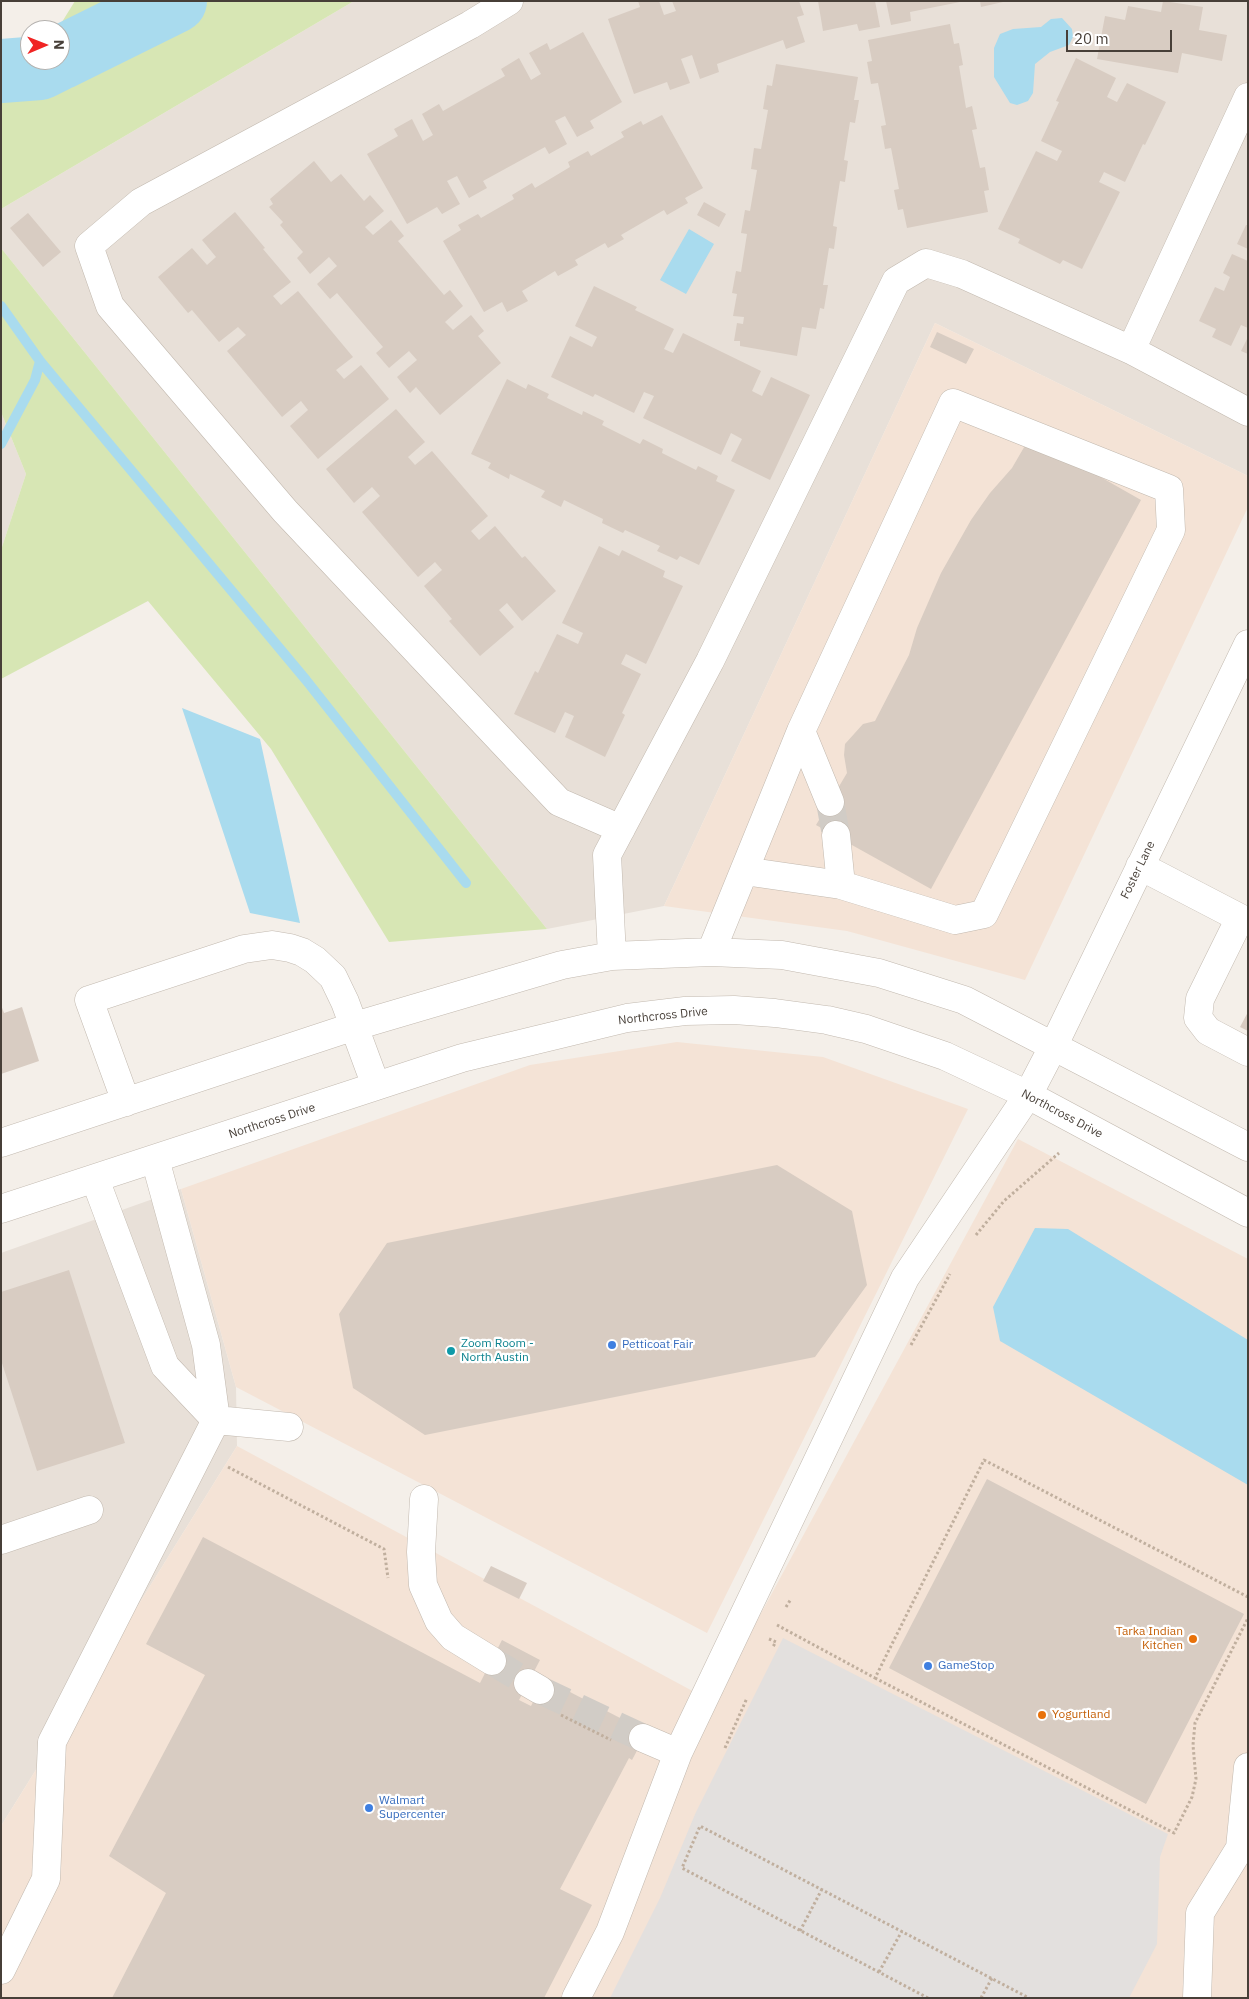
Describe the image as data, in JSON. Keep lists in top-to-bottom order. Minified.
{"streets":{"street":["Foster Lane","Northcross Drive"]},"crossings":[["Foster Lane","Northcross Drive"]],"places":["Petticoat Fair","Zoom Room - North Austin","Tarka Indian Kitchen","GameStop","Yogurtland","Walmart Supercenter"],"scale_bar":"20 m","north":"right"}
